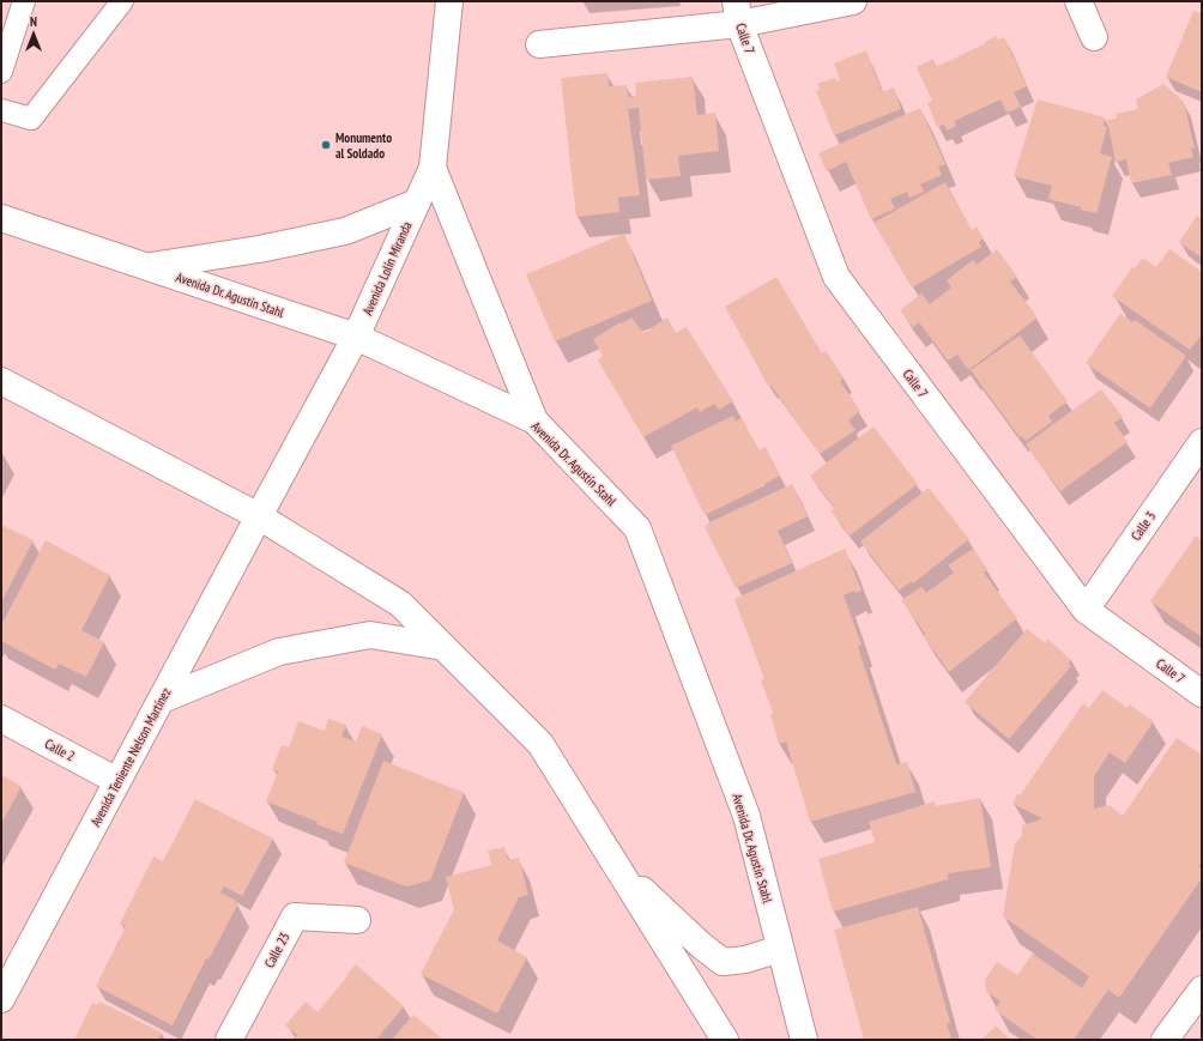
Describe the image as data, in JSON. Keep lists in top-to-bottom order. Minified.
{"streets":{"main road":["Calle 7","Avenida Lolín Miranda","Avenida Dr. Agustín Stahl","Calle 3","Calle 2","Avenida Teniente Nelson Martínez","Calle 23"]},"crossings":[["Calle 7","Calle 3"],["Avenida Lolín Miranda","Avenida Dr. Agustín Stahl"],["Avenida Lolín Miranda","Avenida Teniente Nelson Martínez"],["Calle 2","Avenida Teniente Nelson Martínez"]],"places":["Monumento al Soldado"],"north":"top"}
